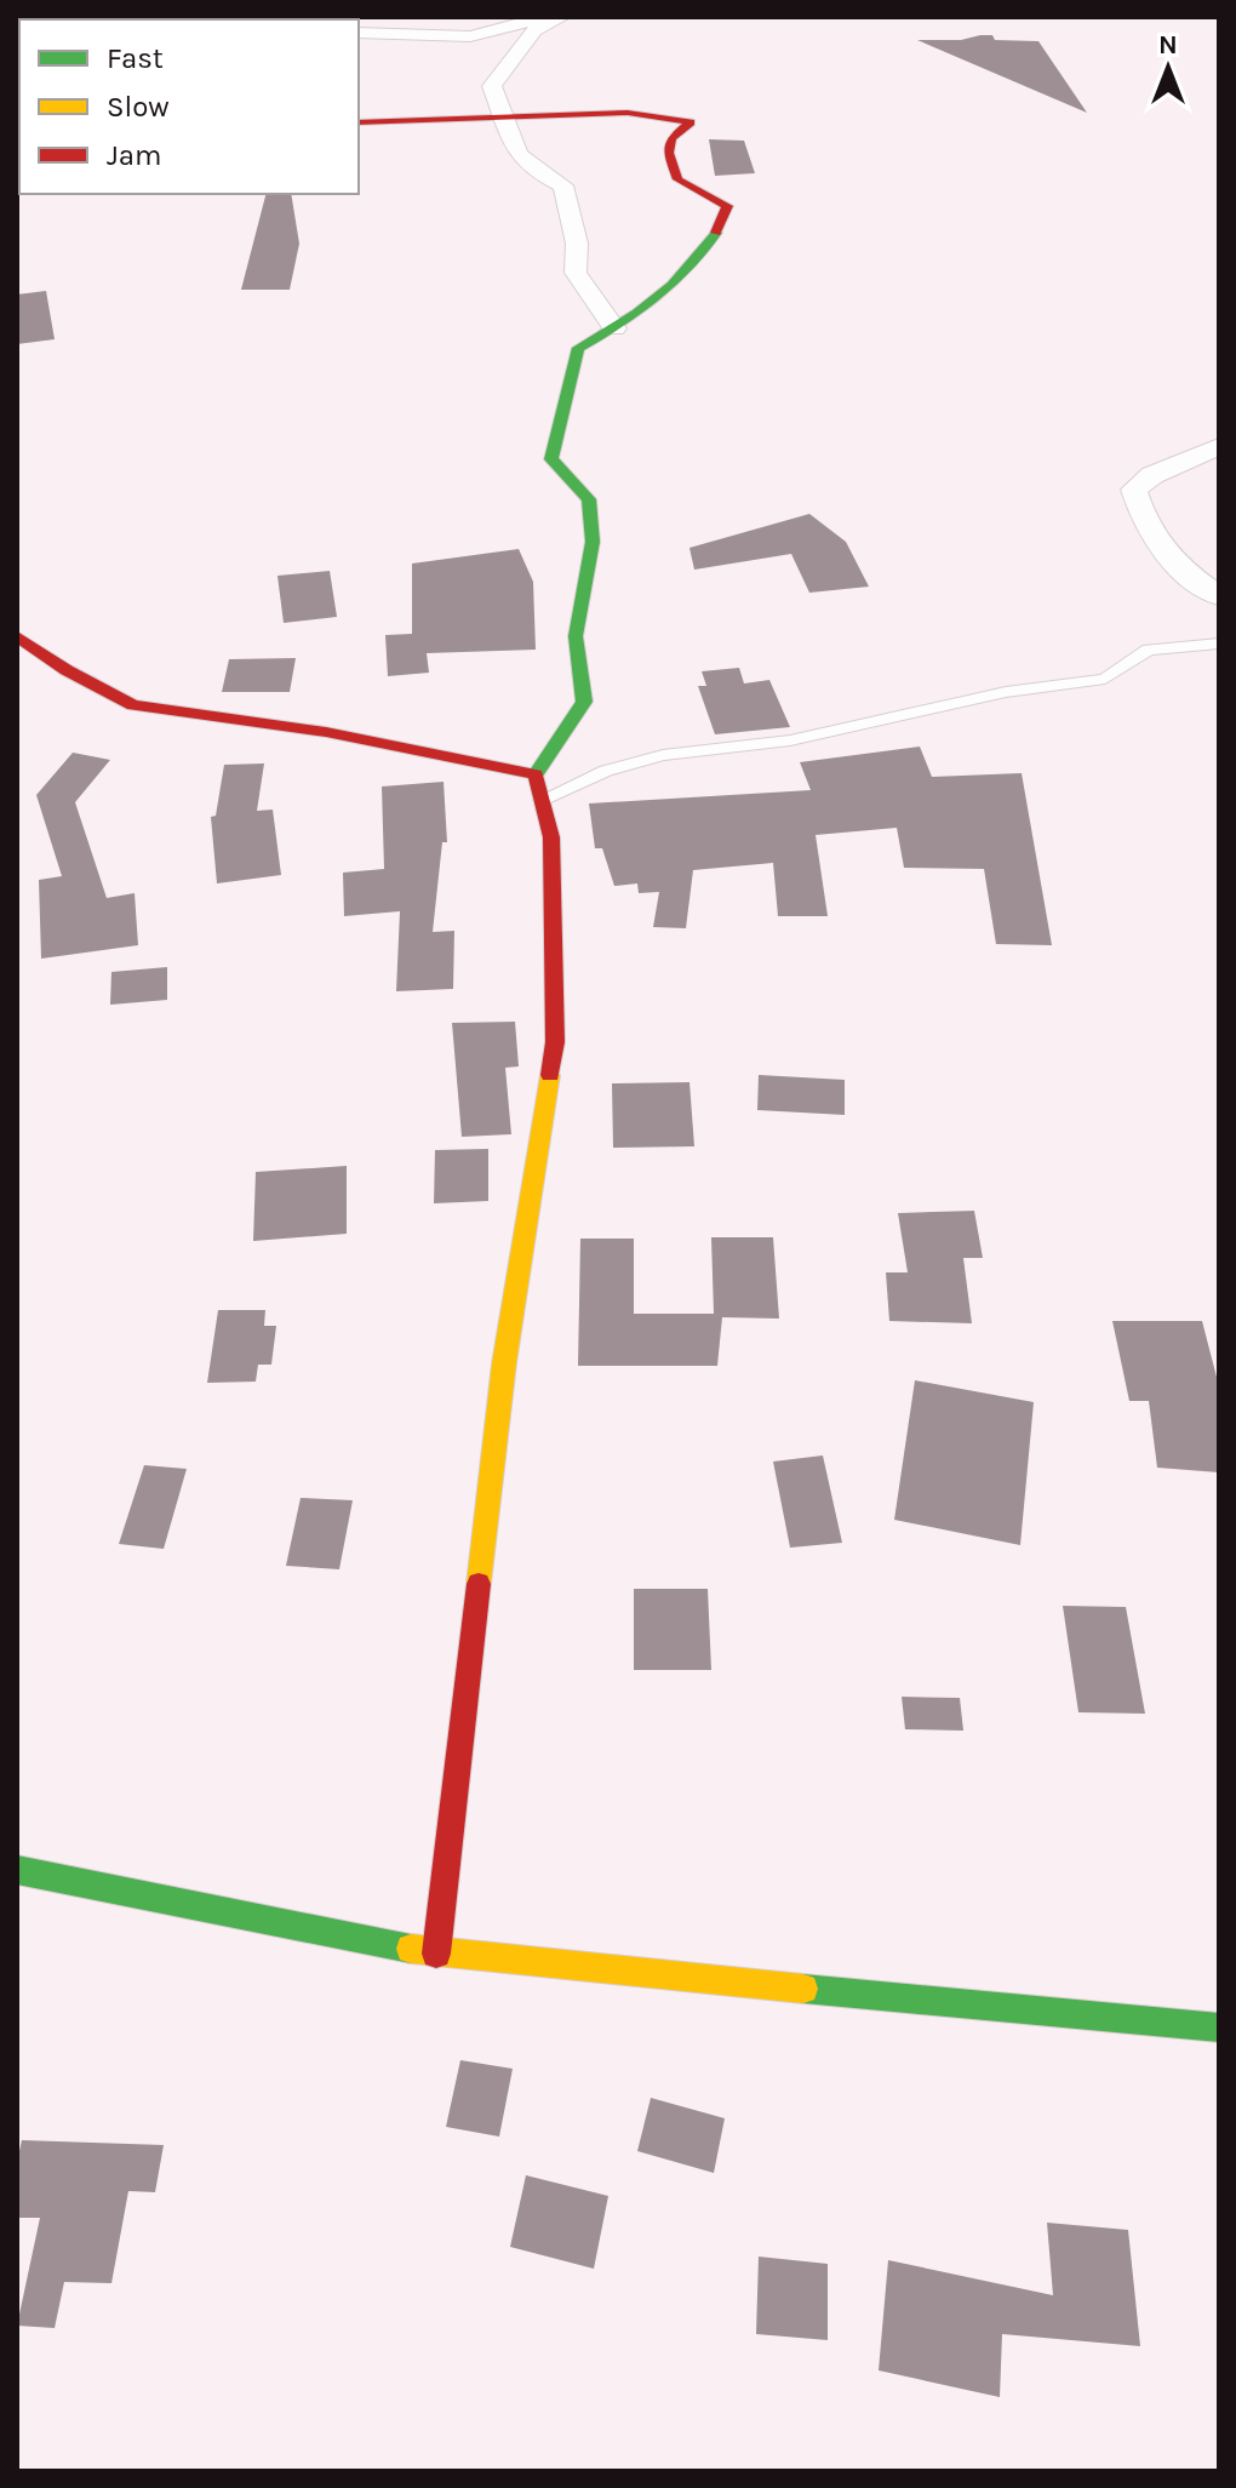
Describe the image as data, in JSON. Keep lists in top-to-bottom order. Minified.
{"legend":["Fast","Slow","Jam"],"north":"top"}
